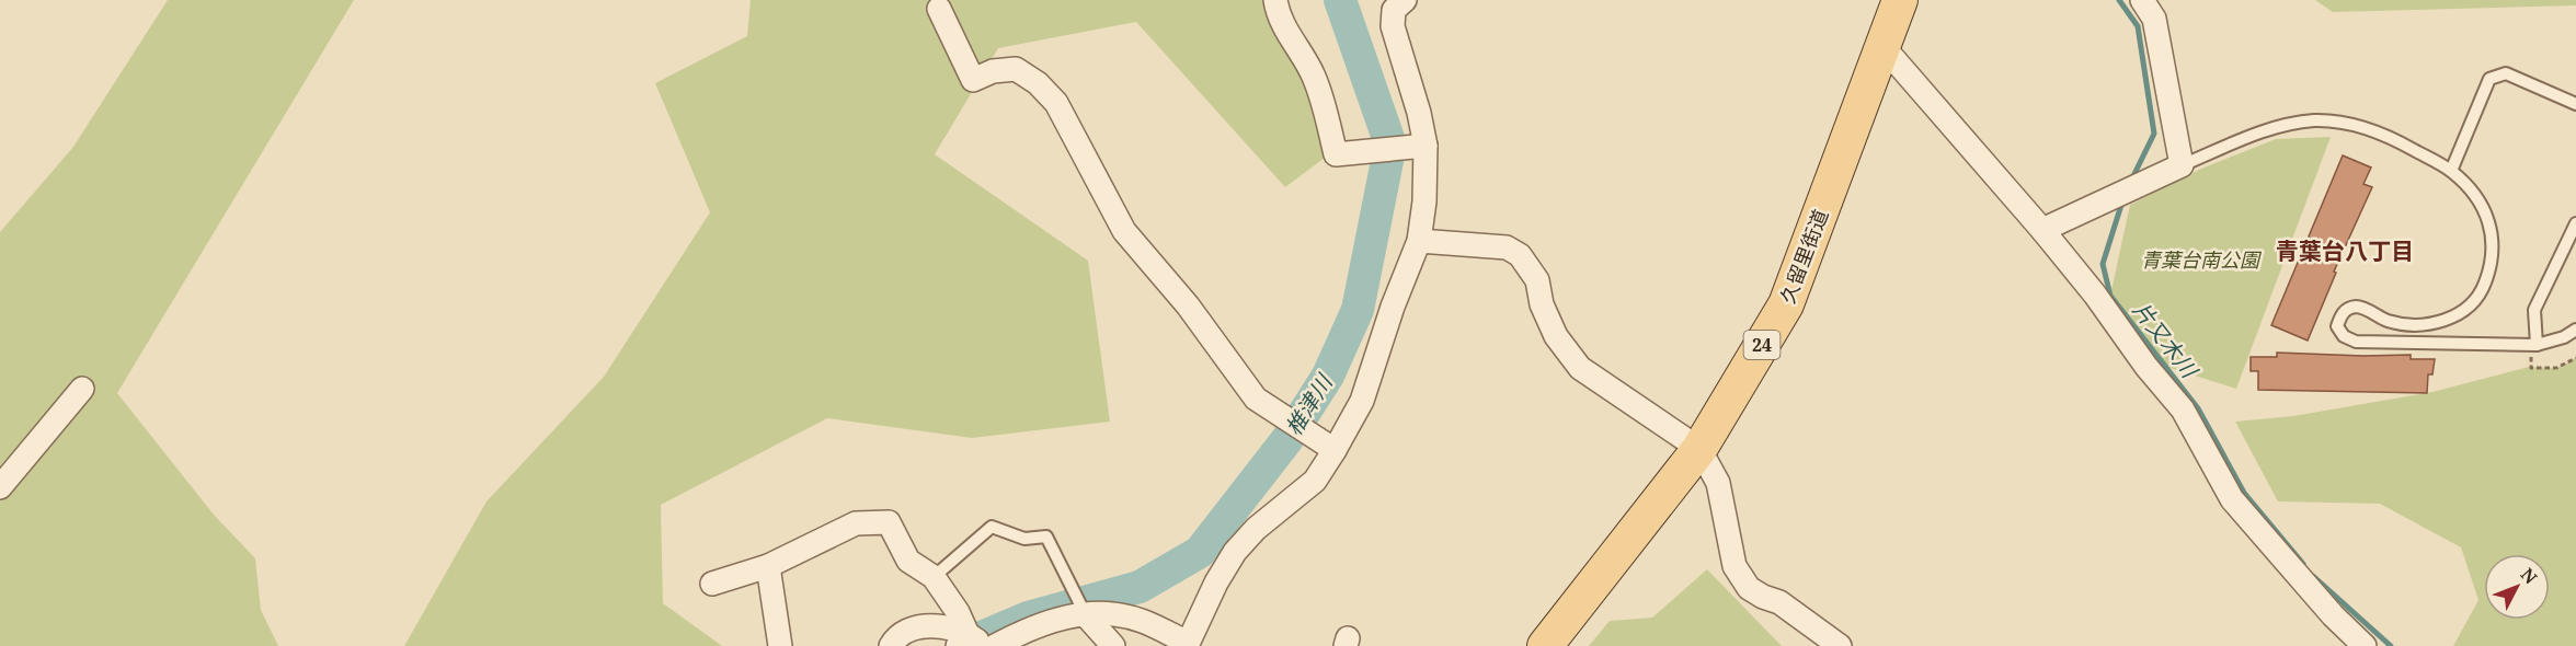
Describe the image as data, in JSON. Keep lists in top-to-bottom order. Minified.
{"streets":{"main road":["久留里街道","24"]},"districts":["青葉台八丁目"],"water":["片又木川","椎津川"],"parks":["青葉台南公園"],"north":"top right"}
